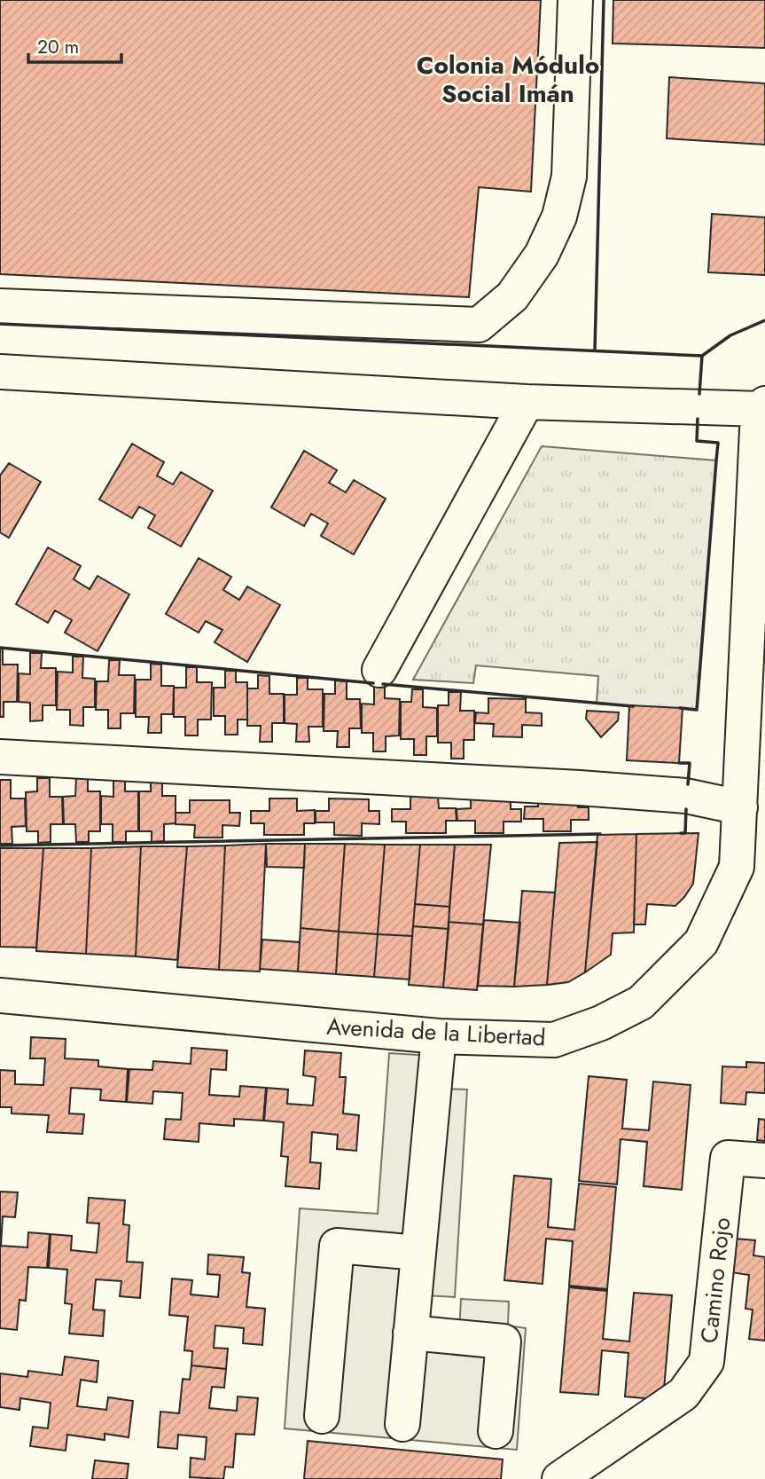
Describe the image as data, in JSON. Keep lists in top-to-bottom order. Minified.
{"streets":{"street":["Avenida de la Libertad","Camino Rojo"]},"districts":["Colonia Módulo Social Imán"],"scale_bar":"20 m"}
